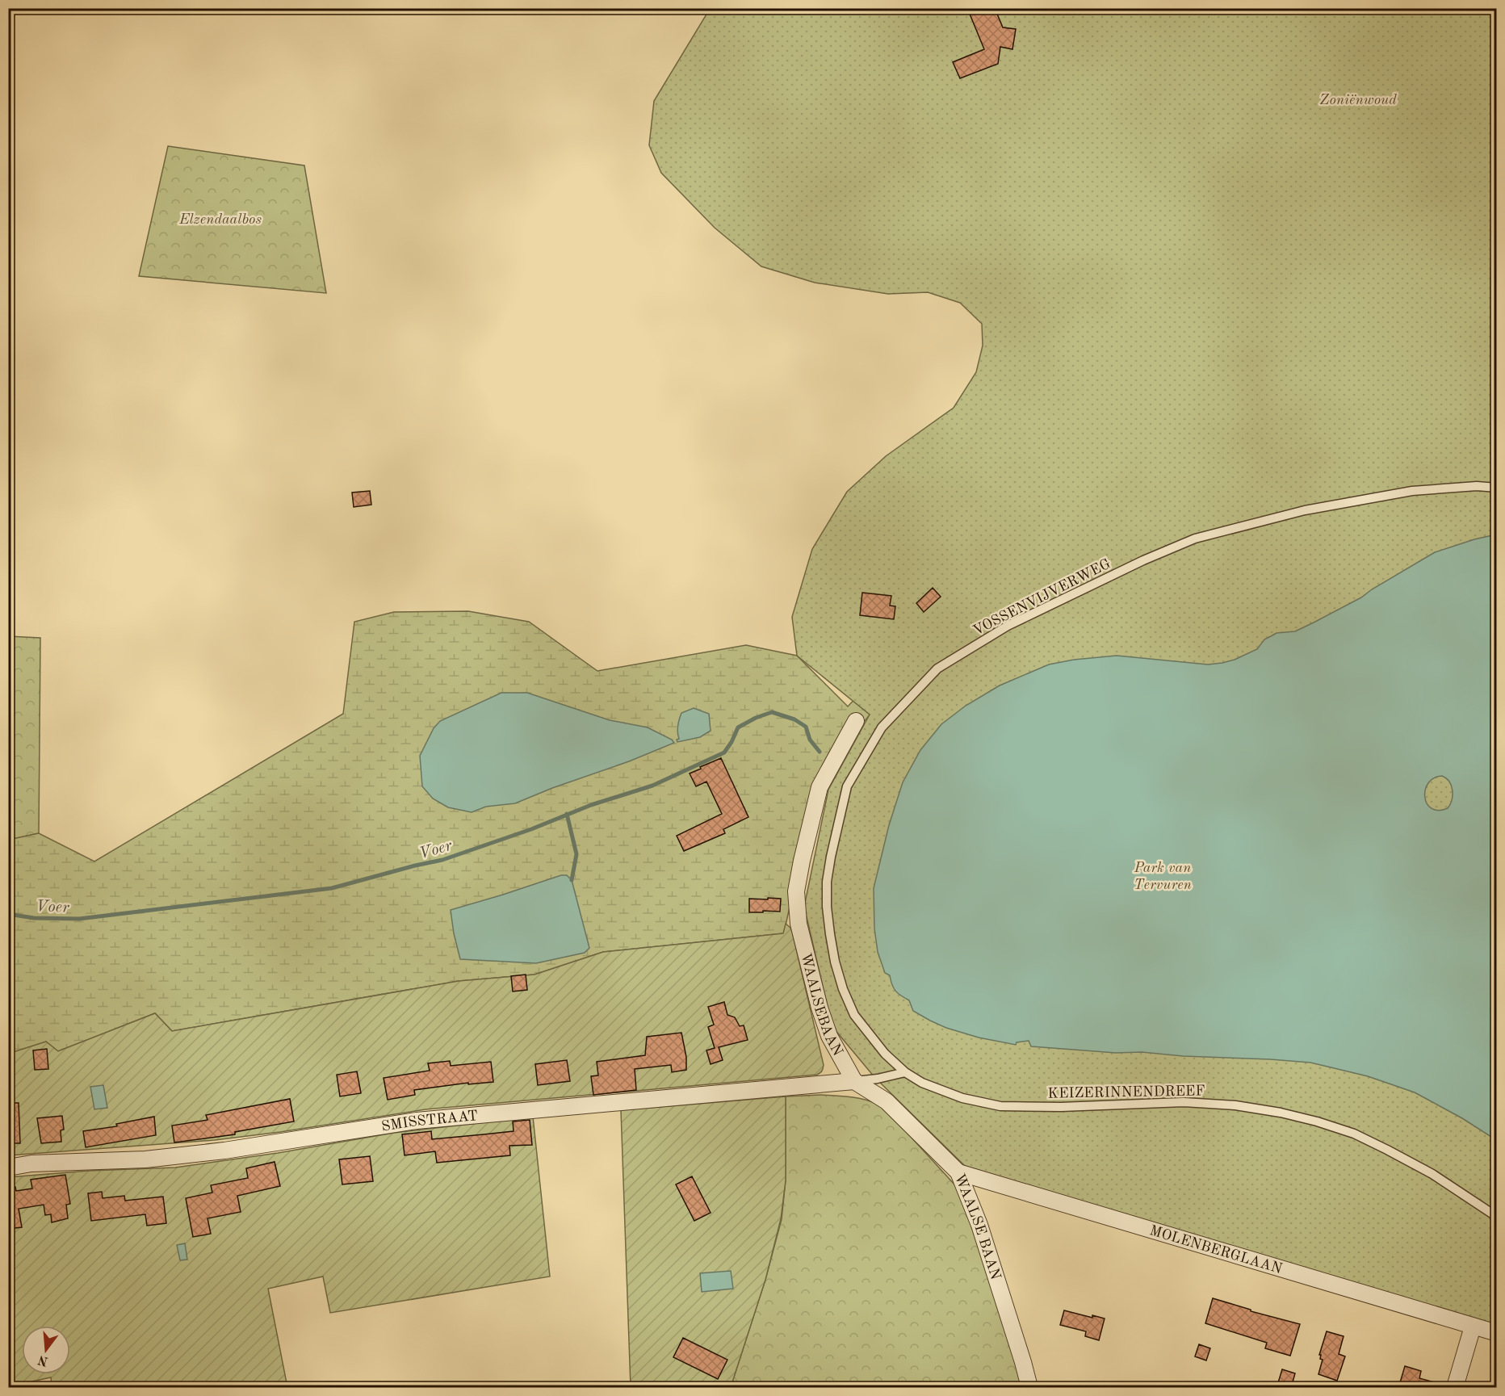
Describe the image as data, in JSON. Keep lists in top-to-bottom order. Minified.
{"streets":{"street":["WAALSEBAAN","SMISSTRAAT","WAALSE BAAN","MOLENBERGLAAN"],"lane":["VOSSENVIJVERWEG","KEIZERINNENDREEF"]},"crossings":[["VOSSENVIJVERWEG","KEIZERINNENDREEF"],["WAALSEBAAN","SMISSTRAAT"],["WAALSEBAAN","WAALSE BAAN"],["SMISSTRAAT","WAALSE BAAN"],["WAALSE BAAN","MOLENBERGLAAN"]],"water":["Voer"],"parks":["Zoniënwoud","Elzendaalbos","Park van Tervuren"],"north":"bottom"}
